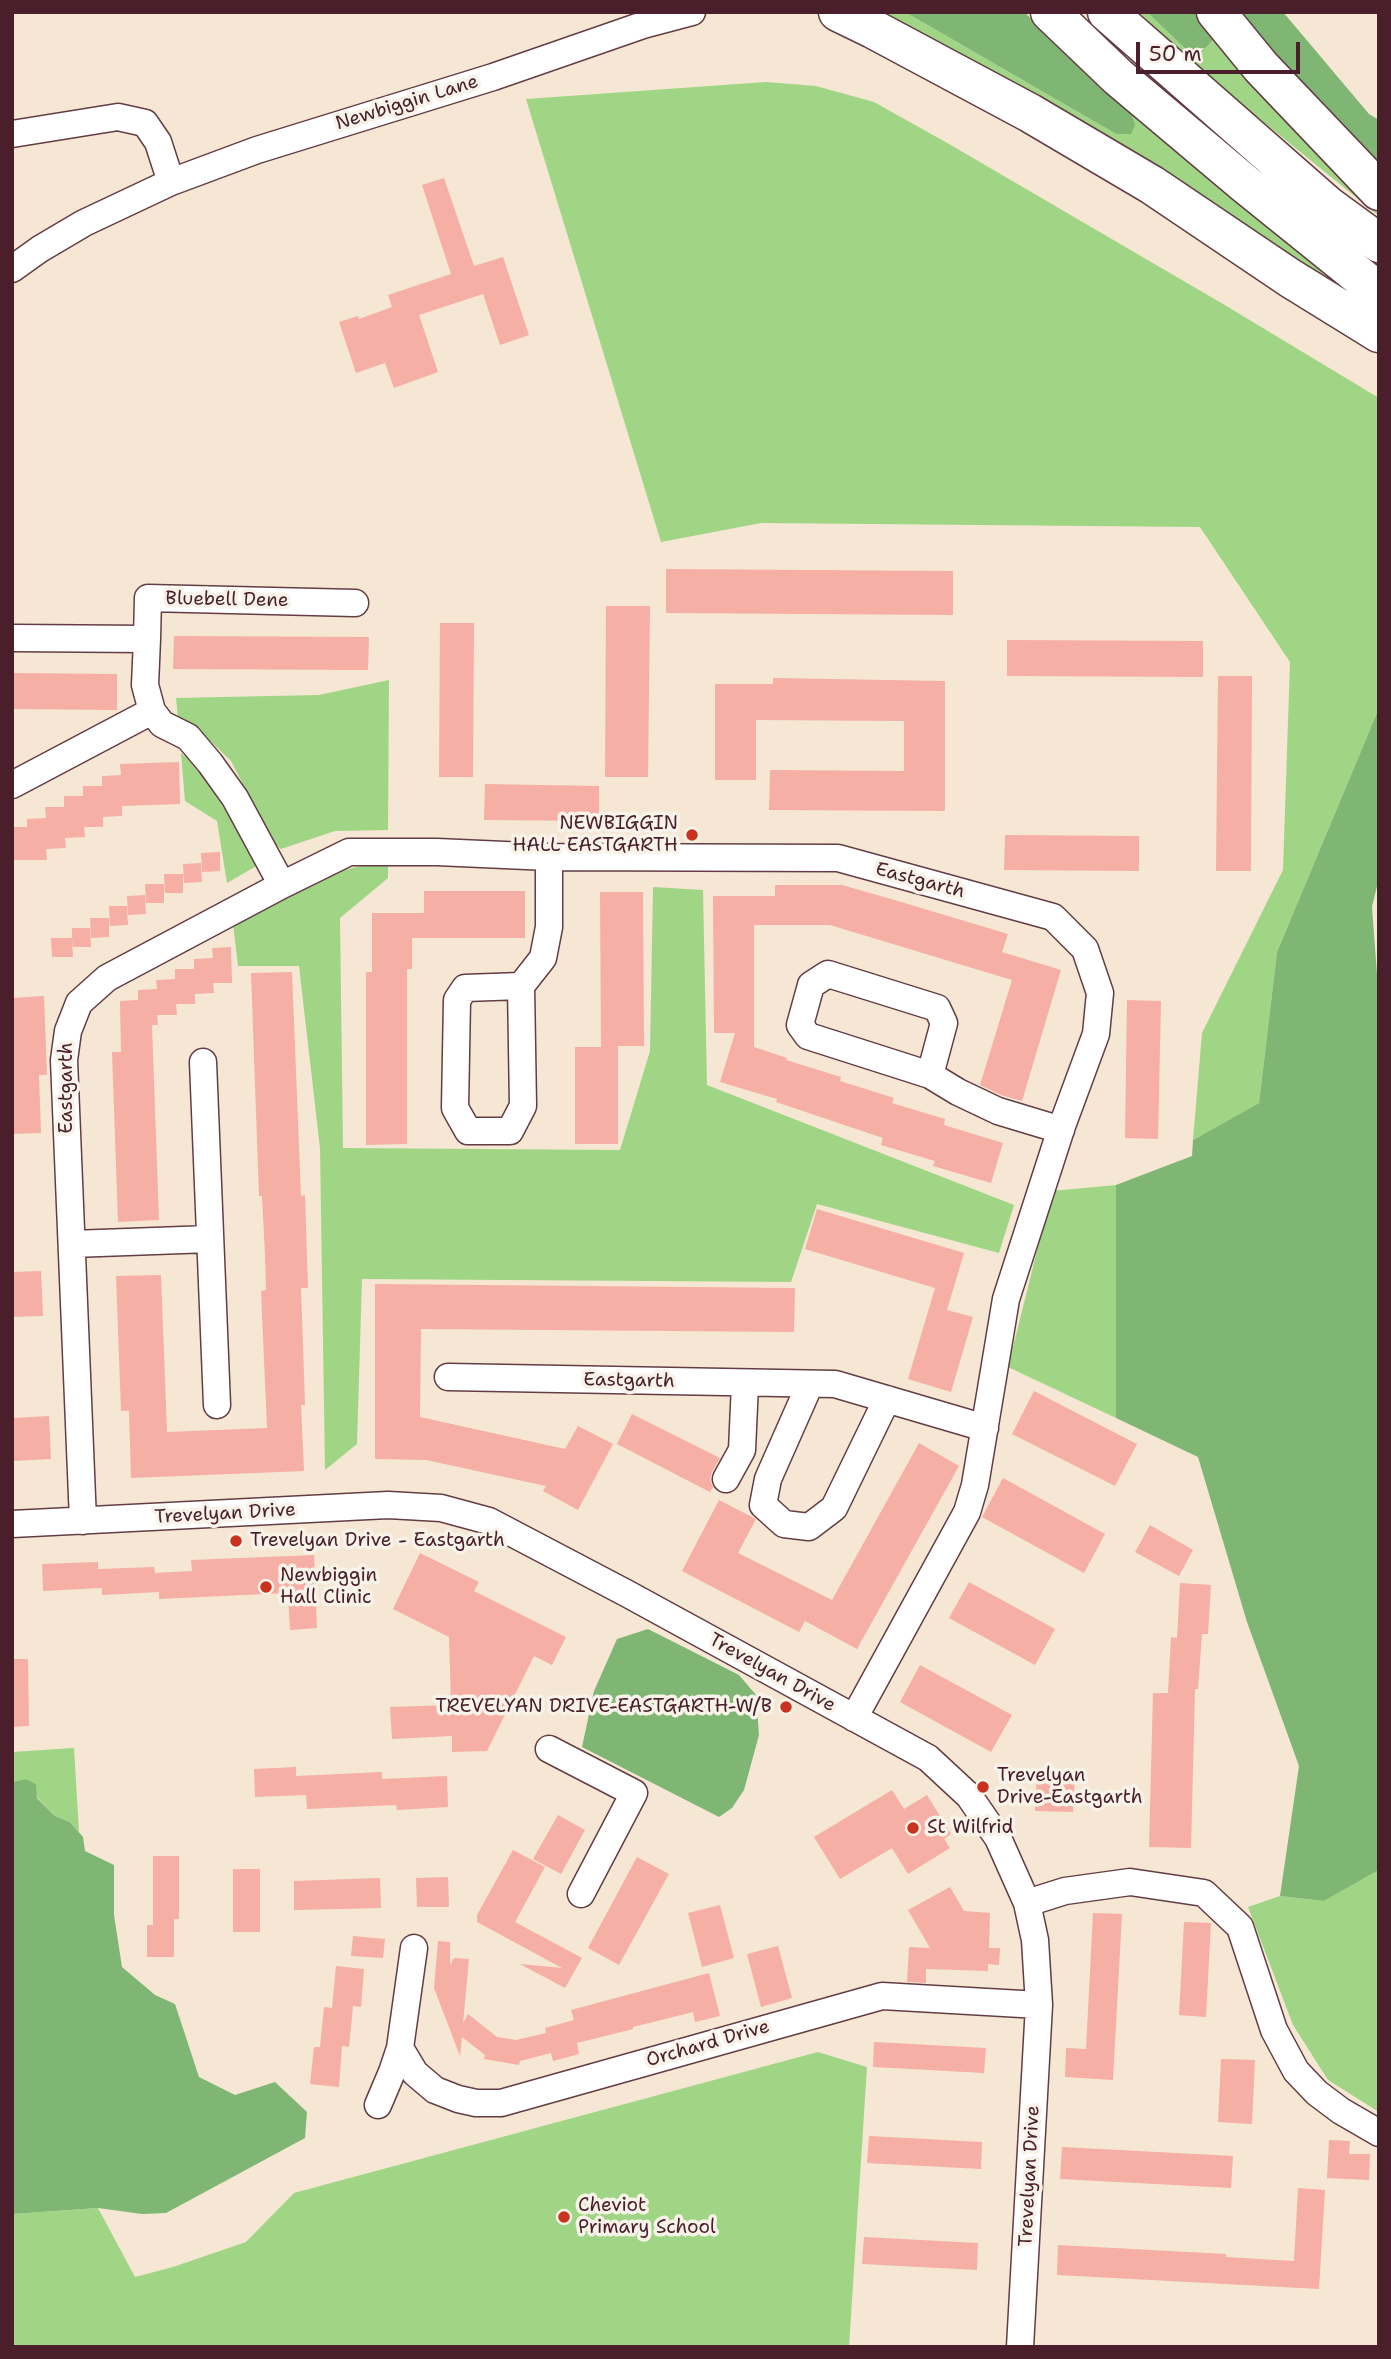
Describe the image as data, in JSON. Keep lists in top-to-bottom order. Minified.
{"streets":{"street":["Newbiggin Lane","Bluebell Dene","Eastgarth","Trevelyan Drive","Orchard Drive"]},"crossings":[["Eastgarth","Trevelyan Drive"],["Trevelyan Drive","Orchard Drive"]],"places":["NEWBIGGIN HALL EASTGARTH","Trevelyan Drive - Eastgarth","Newbiggin Hall Clinic","TREVELYAN DRIVE-EASTGARTH-W/B","Trevelyan Drive-Eastgarth","St Wilfrid","Cheviot Primary School"],"scale_bar":"50 m"}
